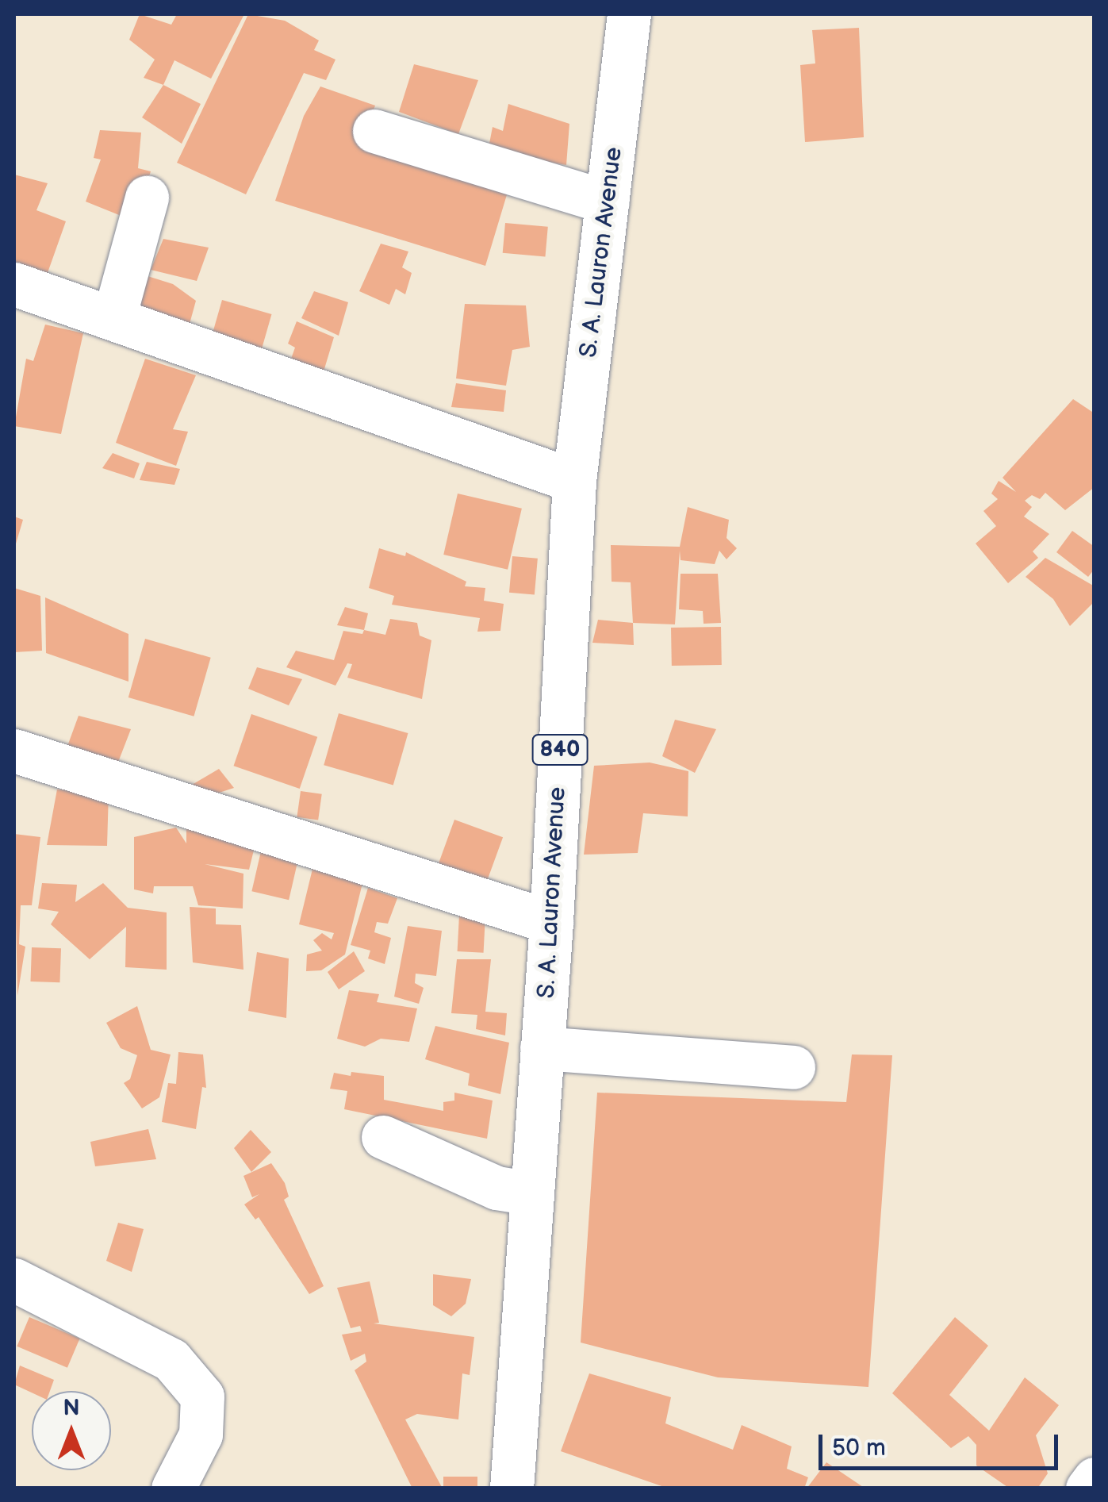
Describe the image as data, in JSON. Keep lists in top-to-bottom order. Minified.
{"streets":{"main road":["S. A. Lauron Avenue","840"]},"scale_bar":"50 m","north":"top"}
